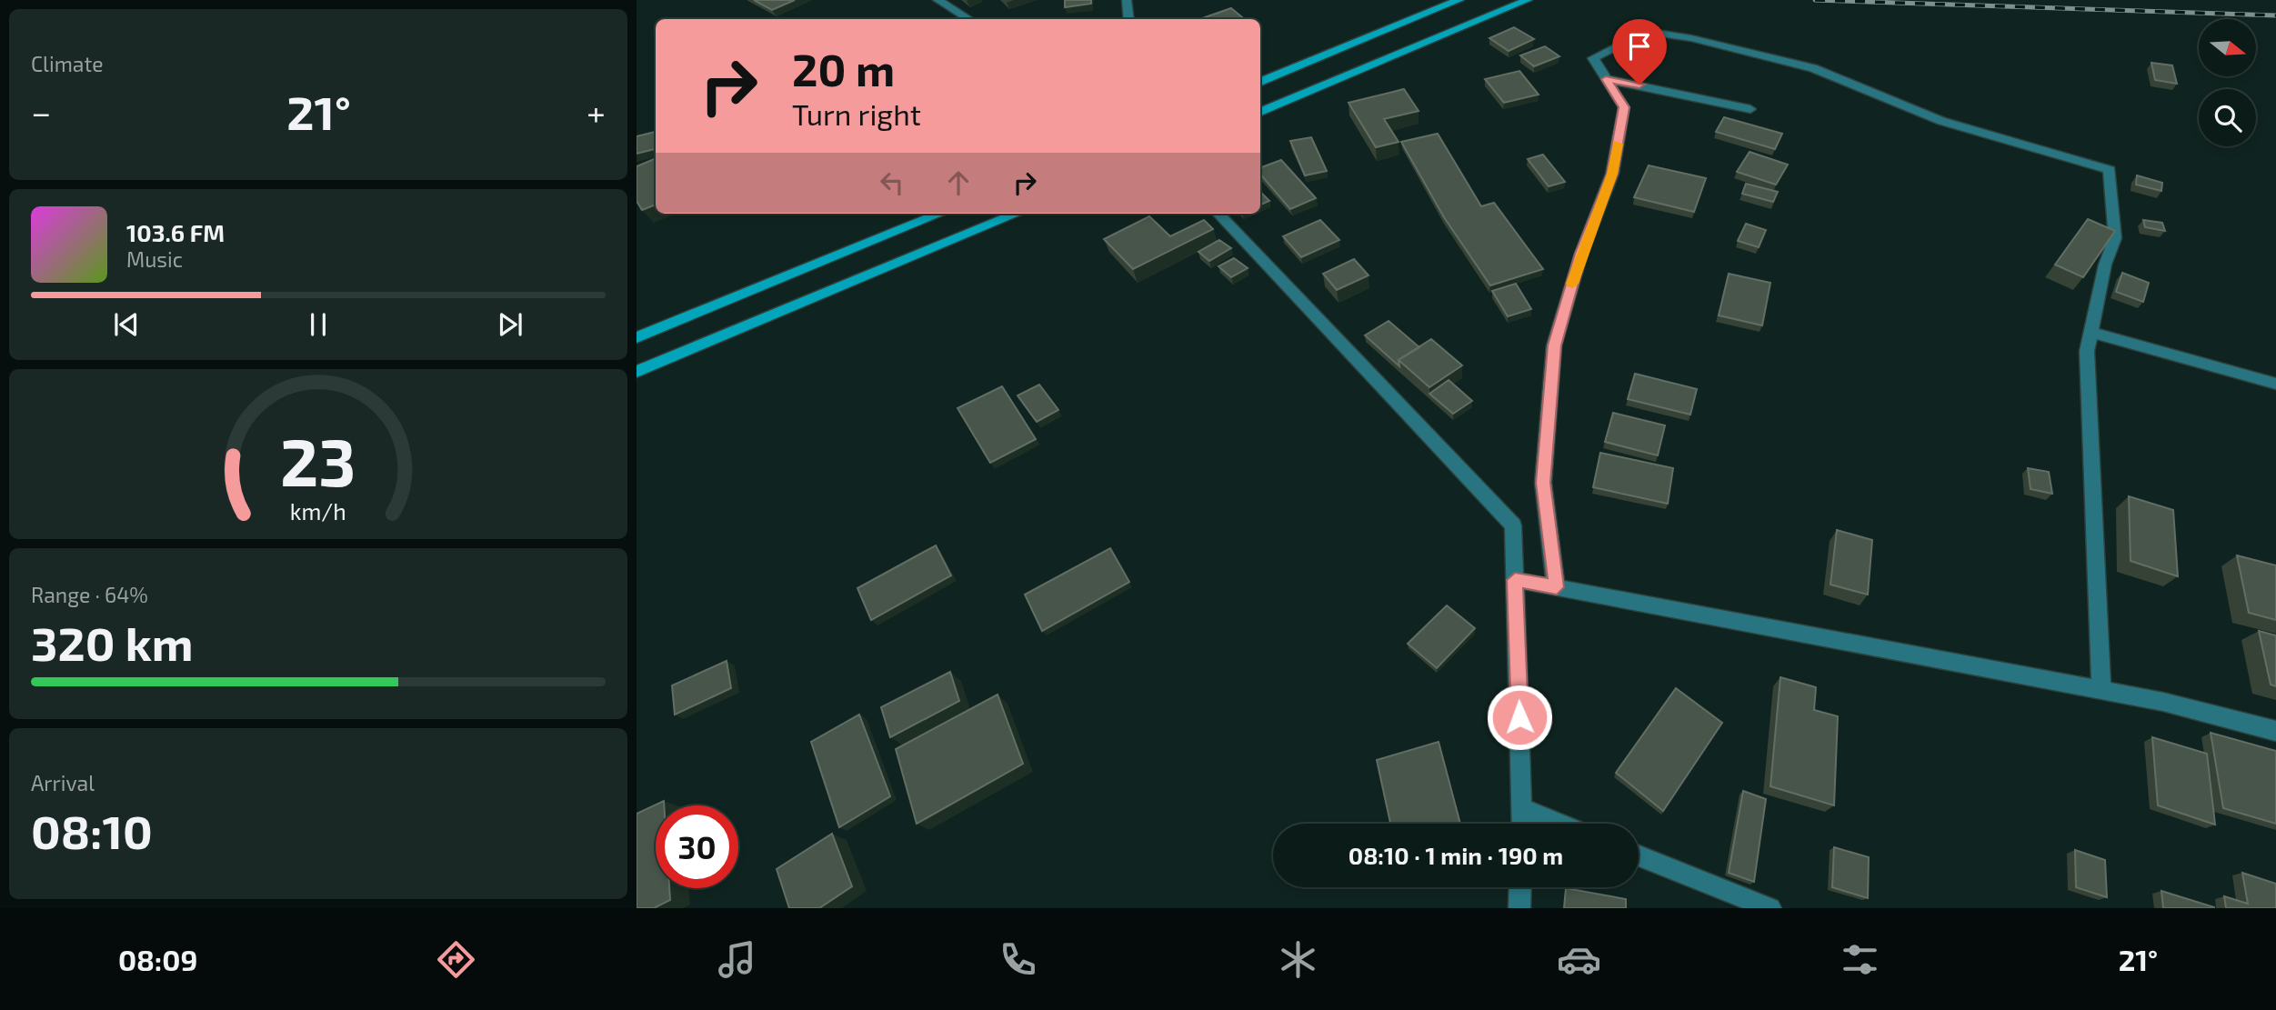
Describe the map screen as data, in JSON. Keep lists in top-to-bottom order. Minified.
{"north":"right","page":{"tile":["Climate",["Range · 64%","320 km"],["Arrival","08:10"]],"turn":["20 m","Turn right"],"heat":["−","21°","+"],"song":["103.6 FM","Music"],"limit":"30","trip":"08:10 · 1 min · 190 m","tabs":["08:09","21°"],"gauge":["23","km/h"]}}
